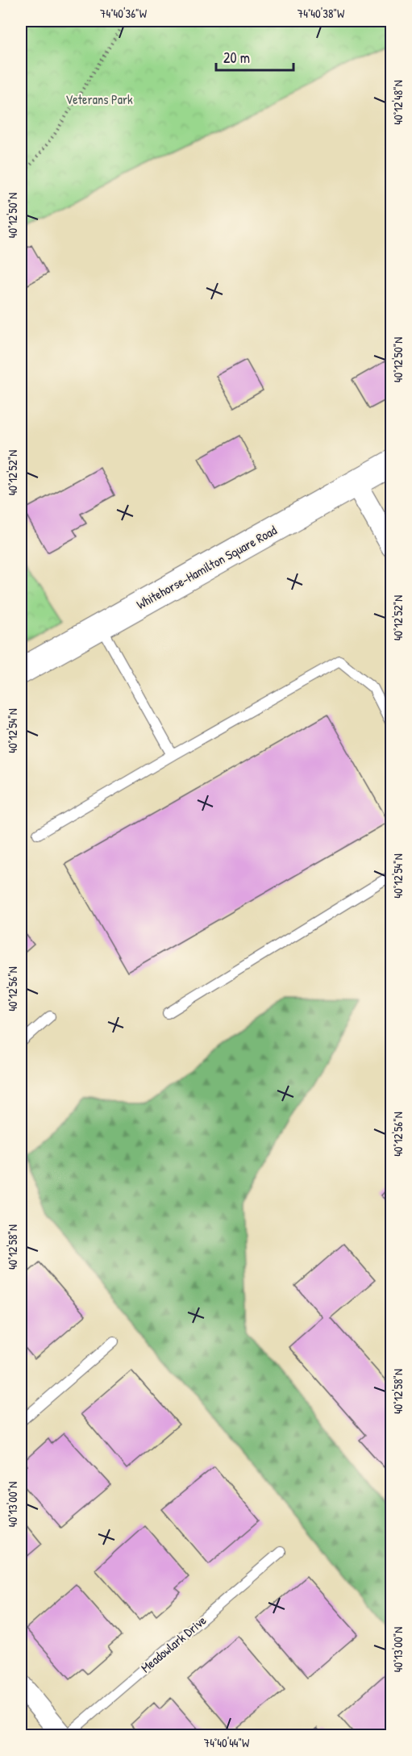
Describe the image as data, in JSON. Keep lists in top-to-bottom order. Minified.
{"streets":{"street":["Whitehorse-Hamilton Square Road","Meadowlark Drive"]},"parks":["Veterans Park"],"scale_bar":"20 m","coordinates":["74°40'36\"W","74°40'38\"W","40°12'48\"N","40°12'50\"N","40°12'52\"N","40°12'54\"N","40°12'56\"N","40°12'58\"N","40°13'00\"N","74°40'44\"W"]}
